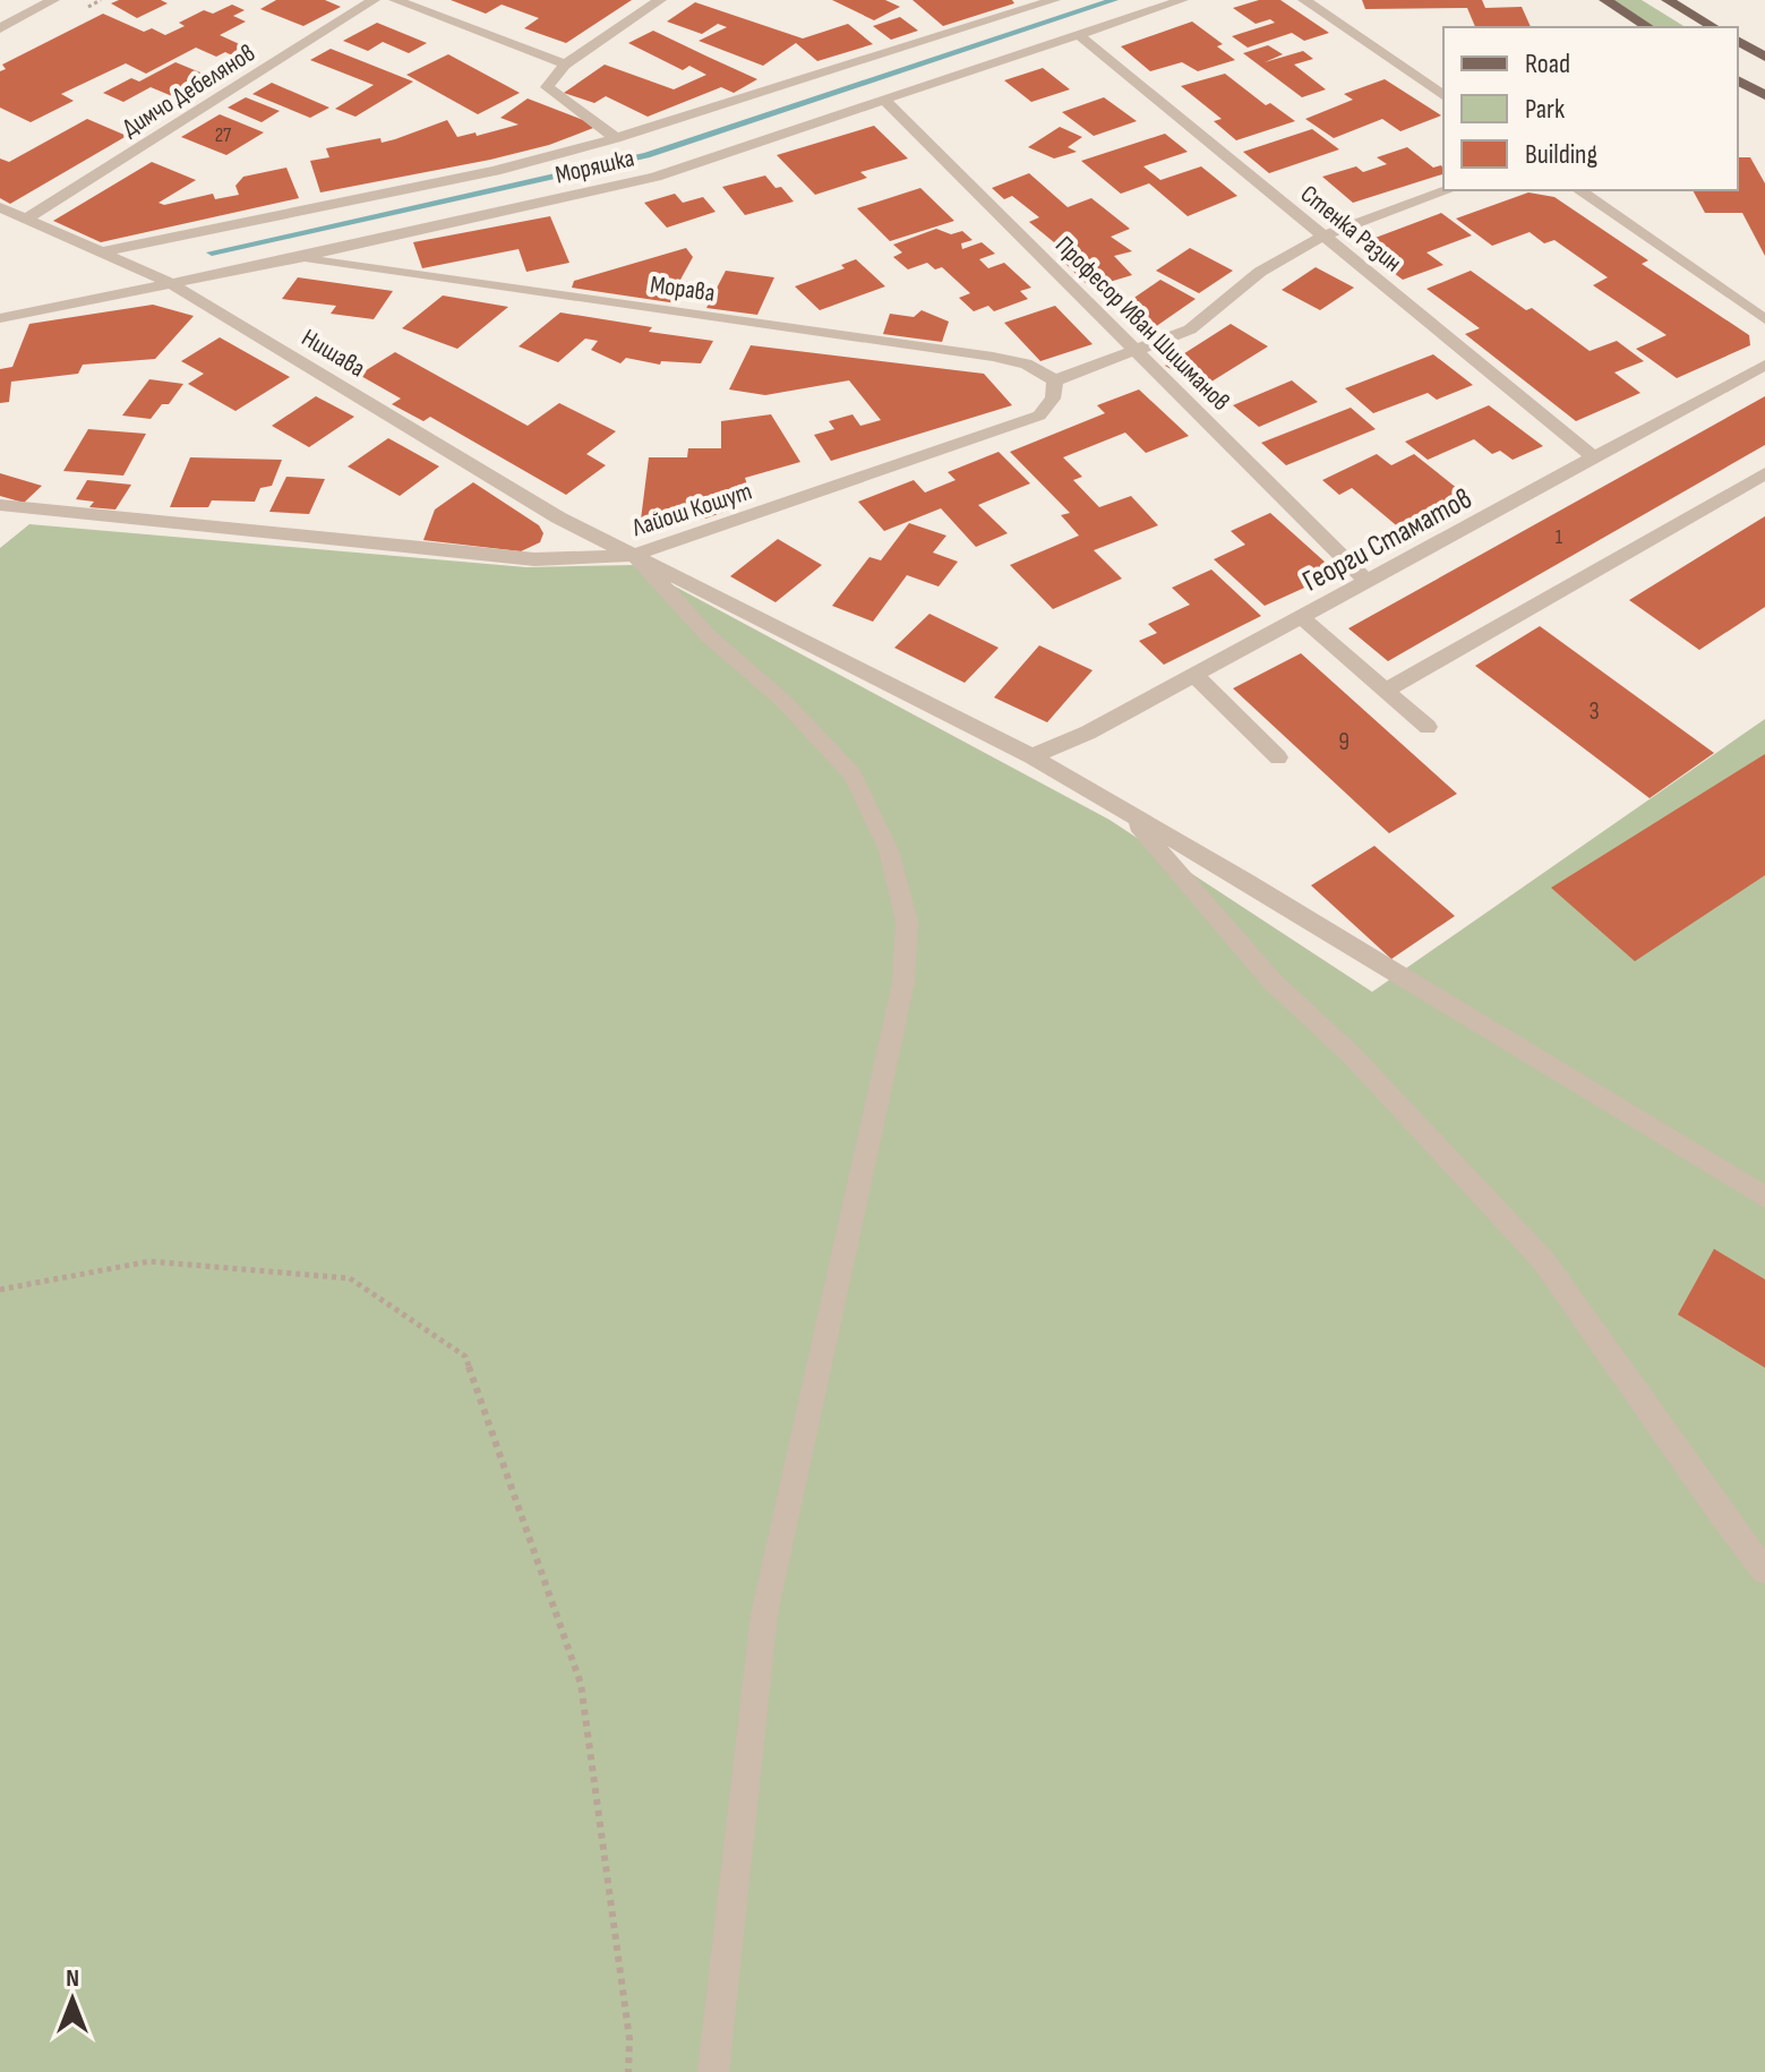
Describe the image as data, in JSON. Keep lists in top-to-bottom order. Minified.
{"streets":{"street":["Димчо Дебелянов","Моряшка","Стенка Разин","Морава","Професор Иван Шишманов","Нишава","Лайош Кошут","Георги Стаматов"]},"crossings":[["Димчо Дебелянов","Нишава"],["Моряшка","Стенка Разин"],["Моряшка","Морава"],["Моряшка","Професор Иван Шишманов"],["Моряшка","Нишава"],["Стенка Разин","Георги Стаматов"],["Морава","Лайош Кошут"],["Професор Иван Шишманов","Георги Стаматов"],["Нишава","Лайош Кошут"],["Нишава","Георги Стаматов"]],"house_numbers":["27","1","3","9"],"legend":["Road","Park","Building"],"north":"top"}
